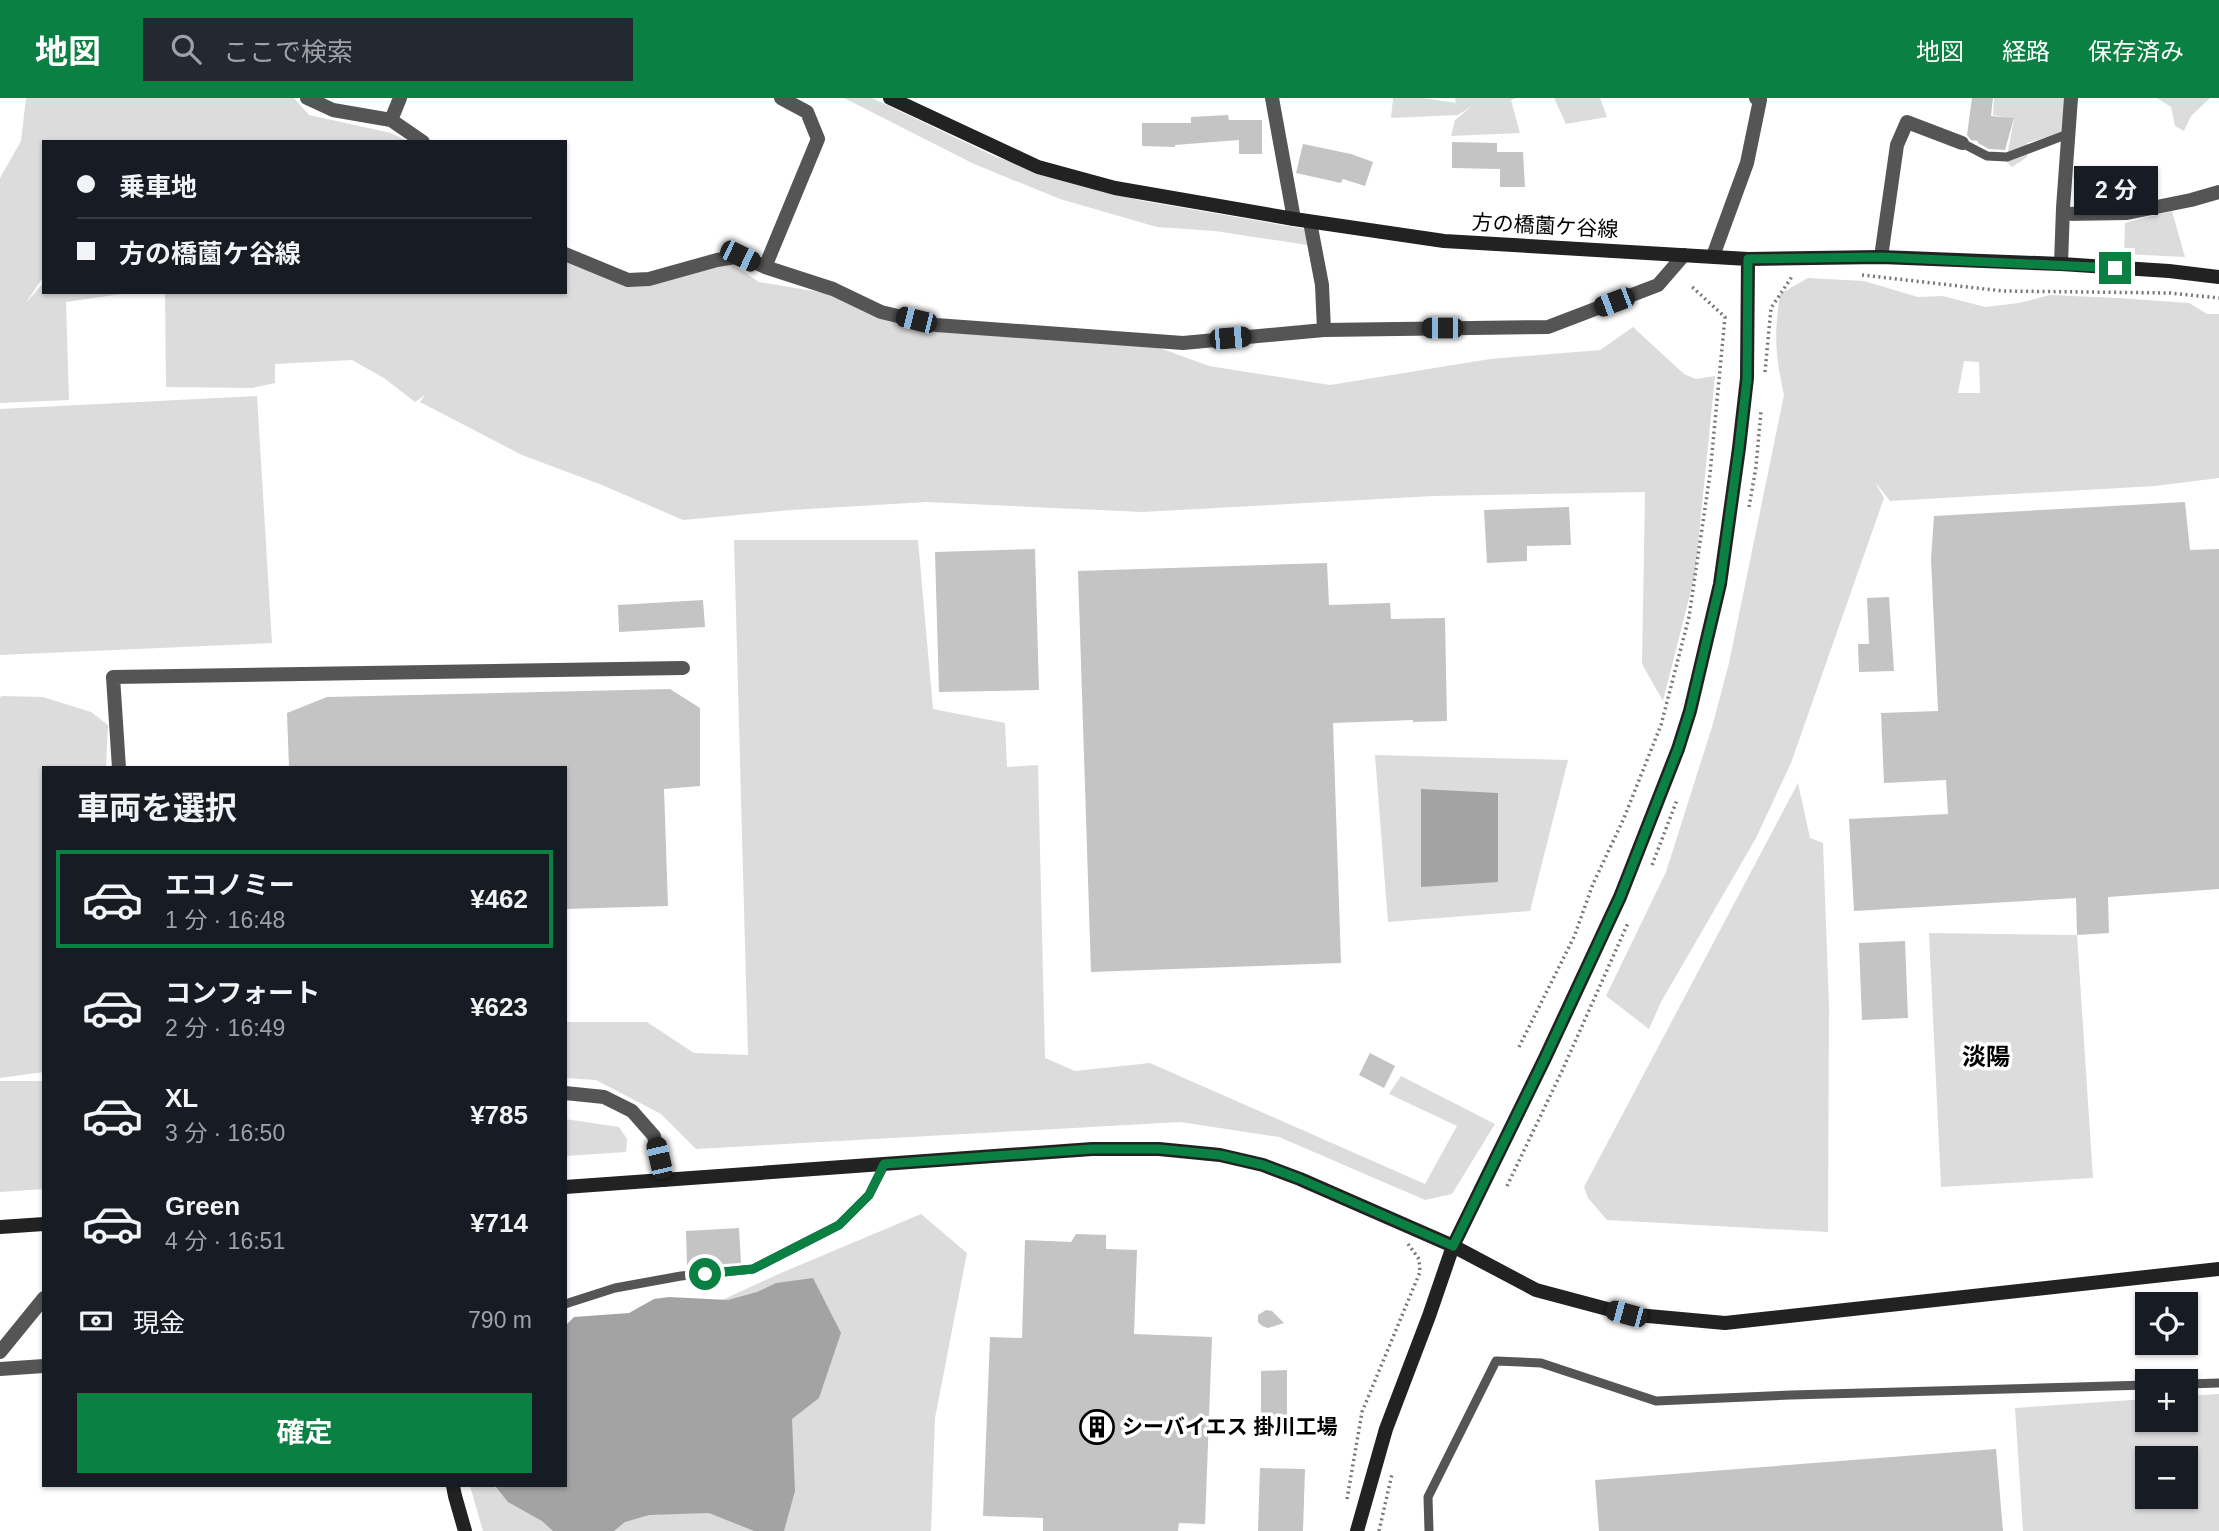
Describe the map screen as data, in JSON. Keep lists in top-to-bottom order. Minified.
{"streets":{"street":["方の橋薗ケ谷線"]},"districts":["淡陽"],"places":{"building":["シーバイエス 掛川工場"]},"page":{"header":"地図","search":"ここで検索","nav":["地図","経路","保存済み"],"banner":["乗車地","方の橋薗ケ谷線"],"bubble":"2 分","heading":"車両を選択","list":[{"name":"エコノミー","note":"1 分 · 16:48","value":"¥462"},{"name":"コンフォート","note":"2 分 · 16:49","value":"¥623"},{"name":"XL","note":"3 分 · 16:50","value":"¥785"},{"name":"Green","note":"4 分 · 16:51","value":"¥714"}],"pay":["現金","790 m"],"map_buttons":["+","−"],"buttons":"確定"}}
